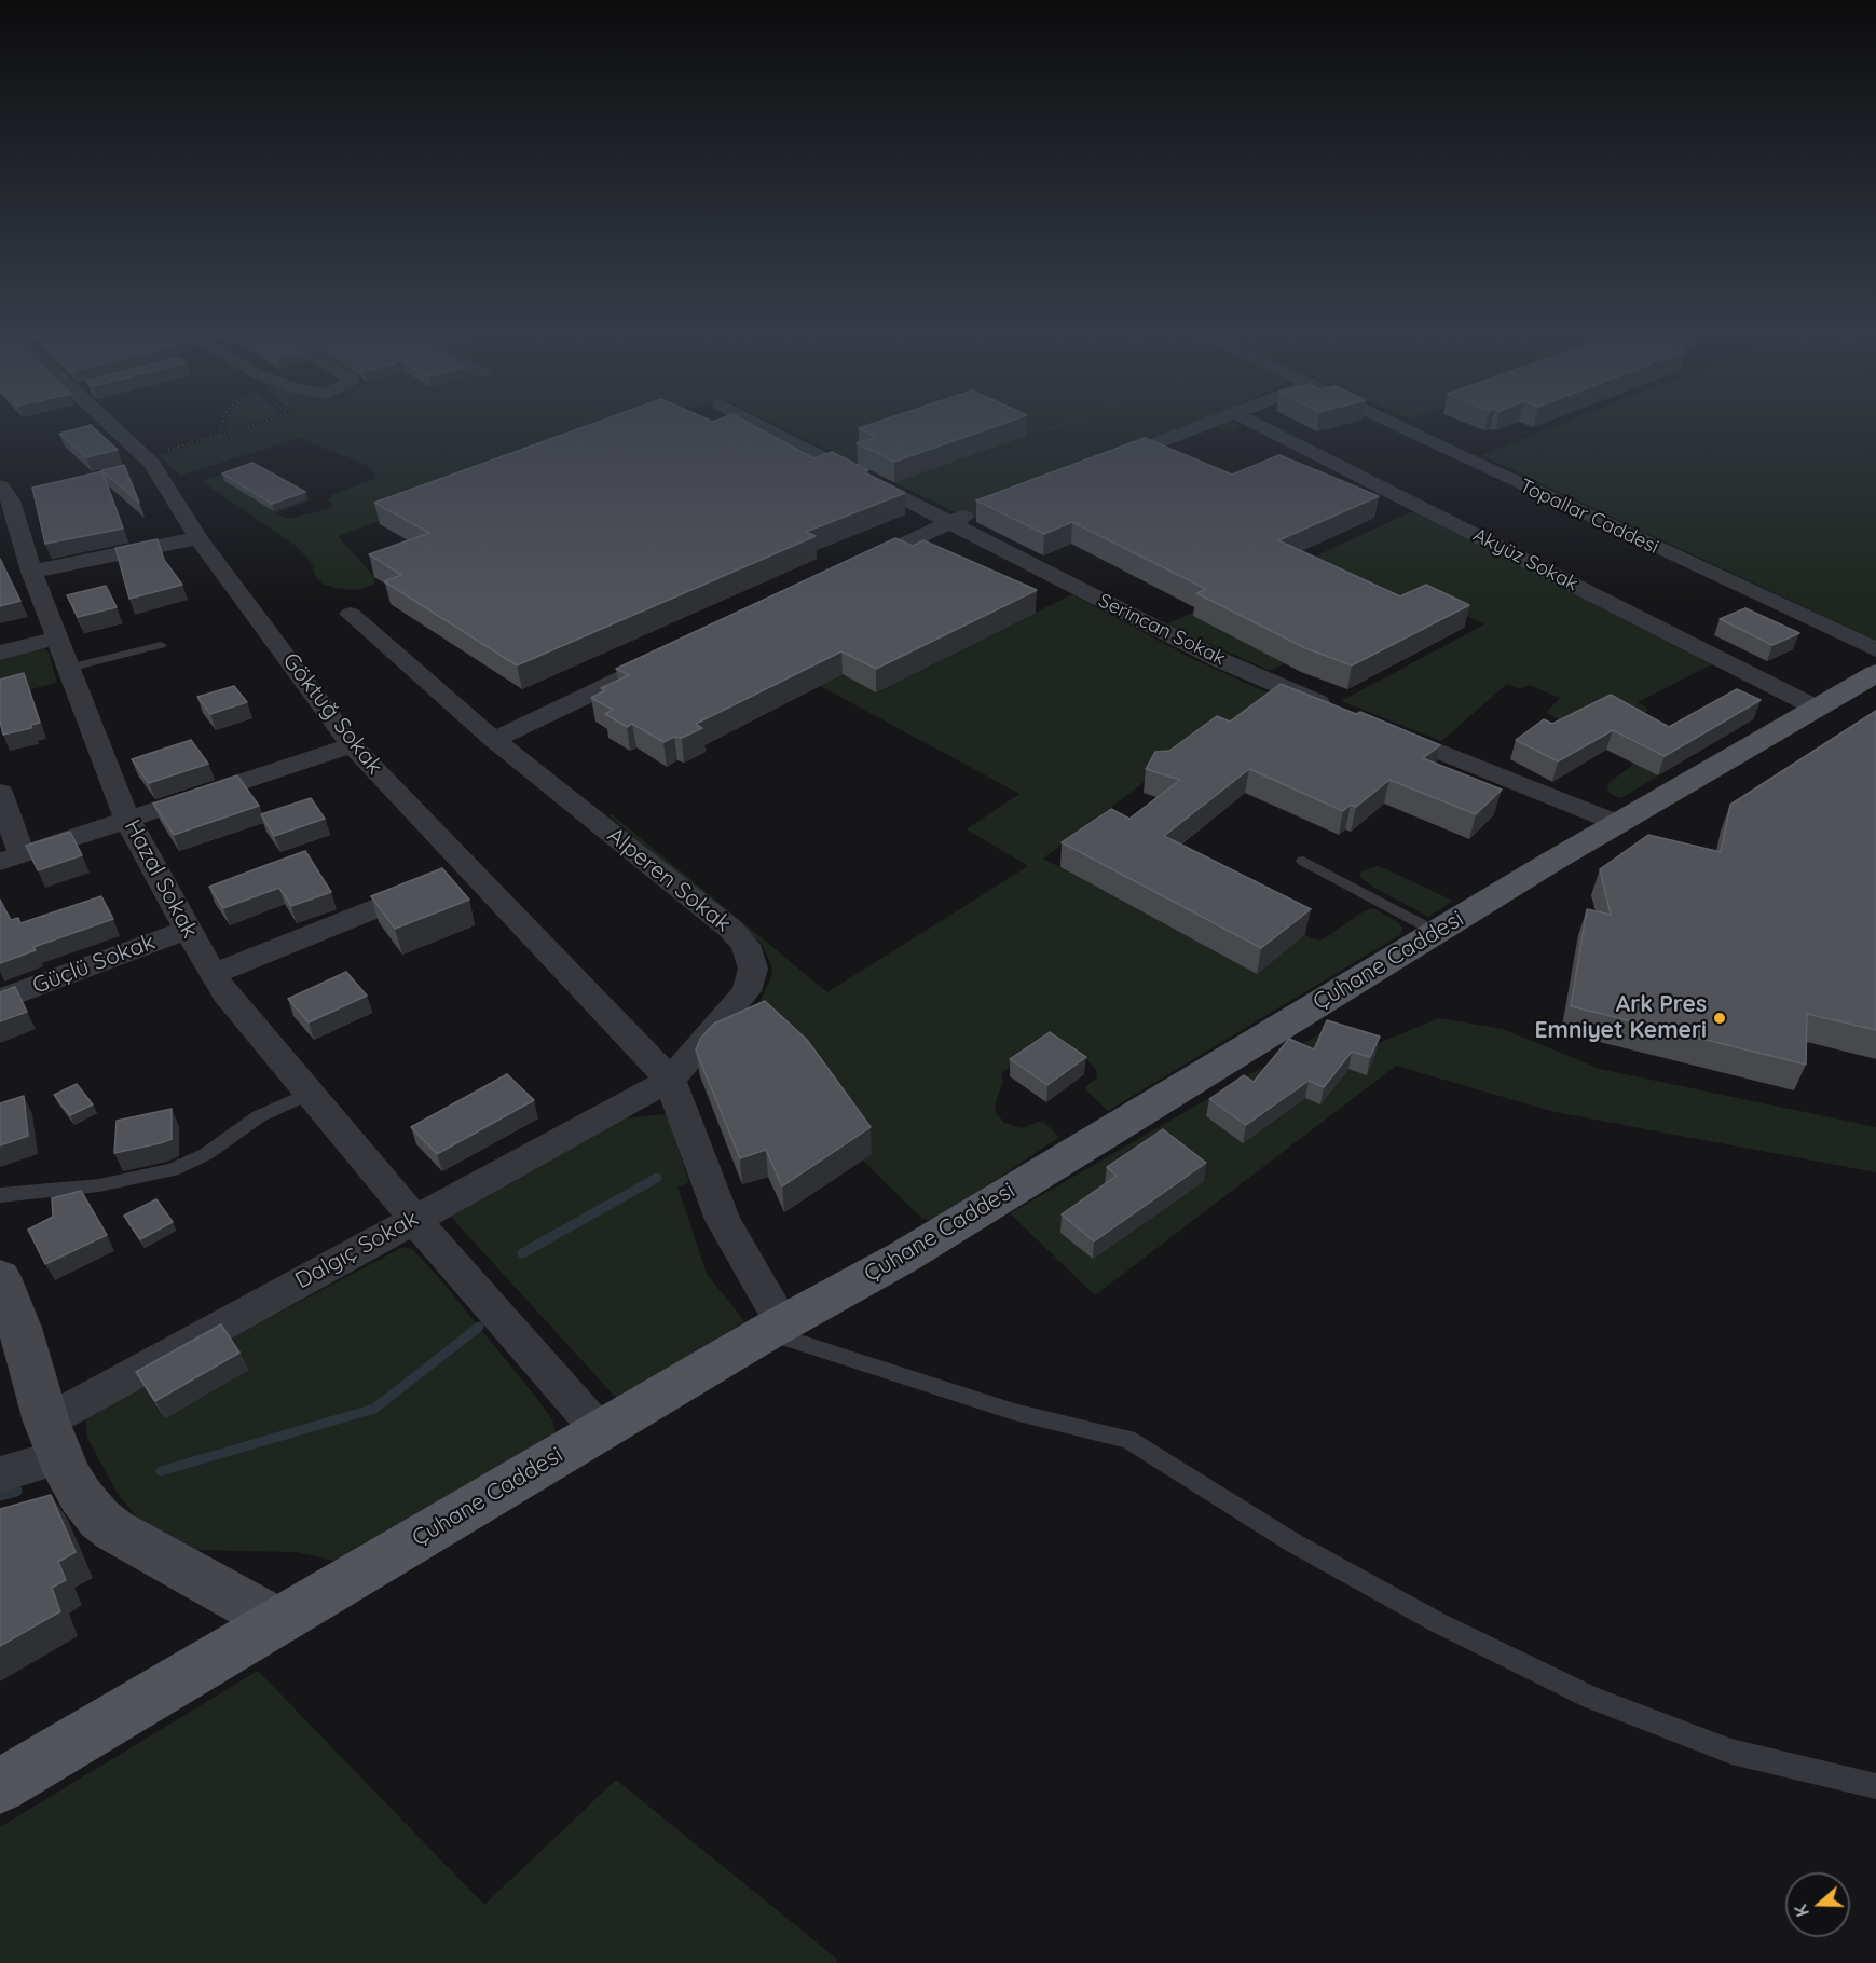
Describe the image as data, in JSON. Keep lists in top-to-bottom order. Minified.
{"streets":{"main road":["Çuhane Caddesi"],"street":["Topallar Caddesi","Akyüz Sokak","Serincan Sokak","Göktuğ Sokak","Hazal Sokak","Alperen Sokak","Güçlü Sokak","Dalgıç Sokak"]},"crossings":[["Akyüz Sokak","Çuhane Caddesi"],["Göktuğ Sokak","Alperen Sokak"],["Göktuğ Sokak","Dalgıç Sokak"],["Hazal Sokak","Çuhane Caddesi"],["Hazal Sokak","Güçlü Sokak"],["Hazal Sokak","Dalgıç Sokak"],["Alperen Sokak","Dalgıç Sokak"]],"places":["Ark Pres Emniyet Kemeri"],"north":"left"}
